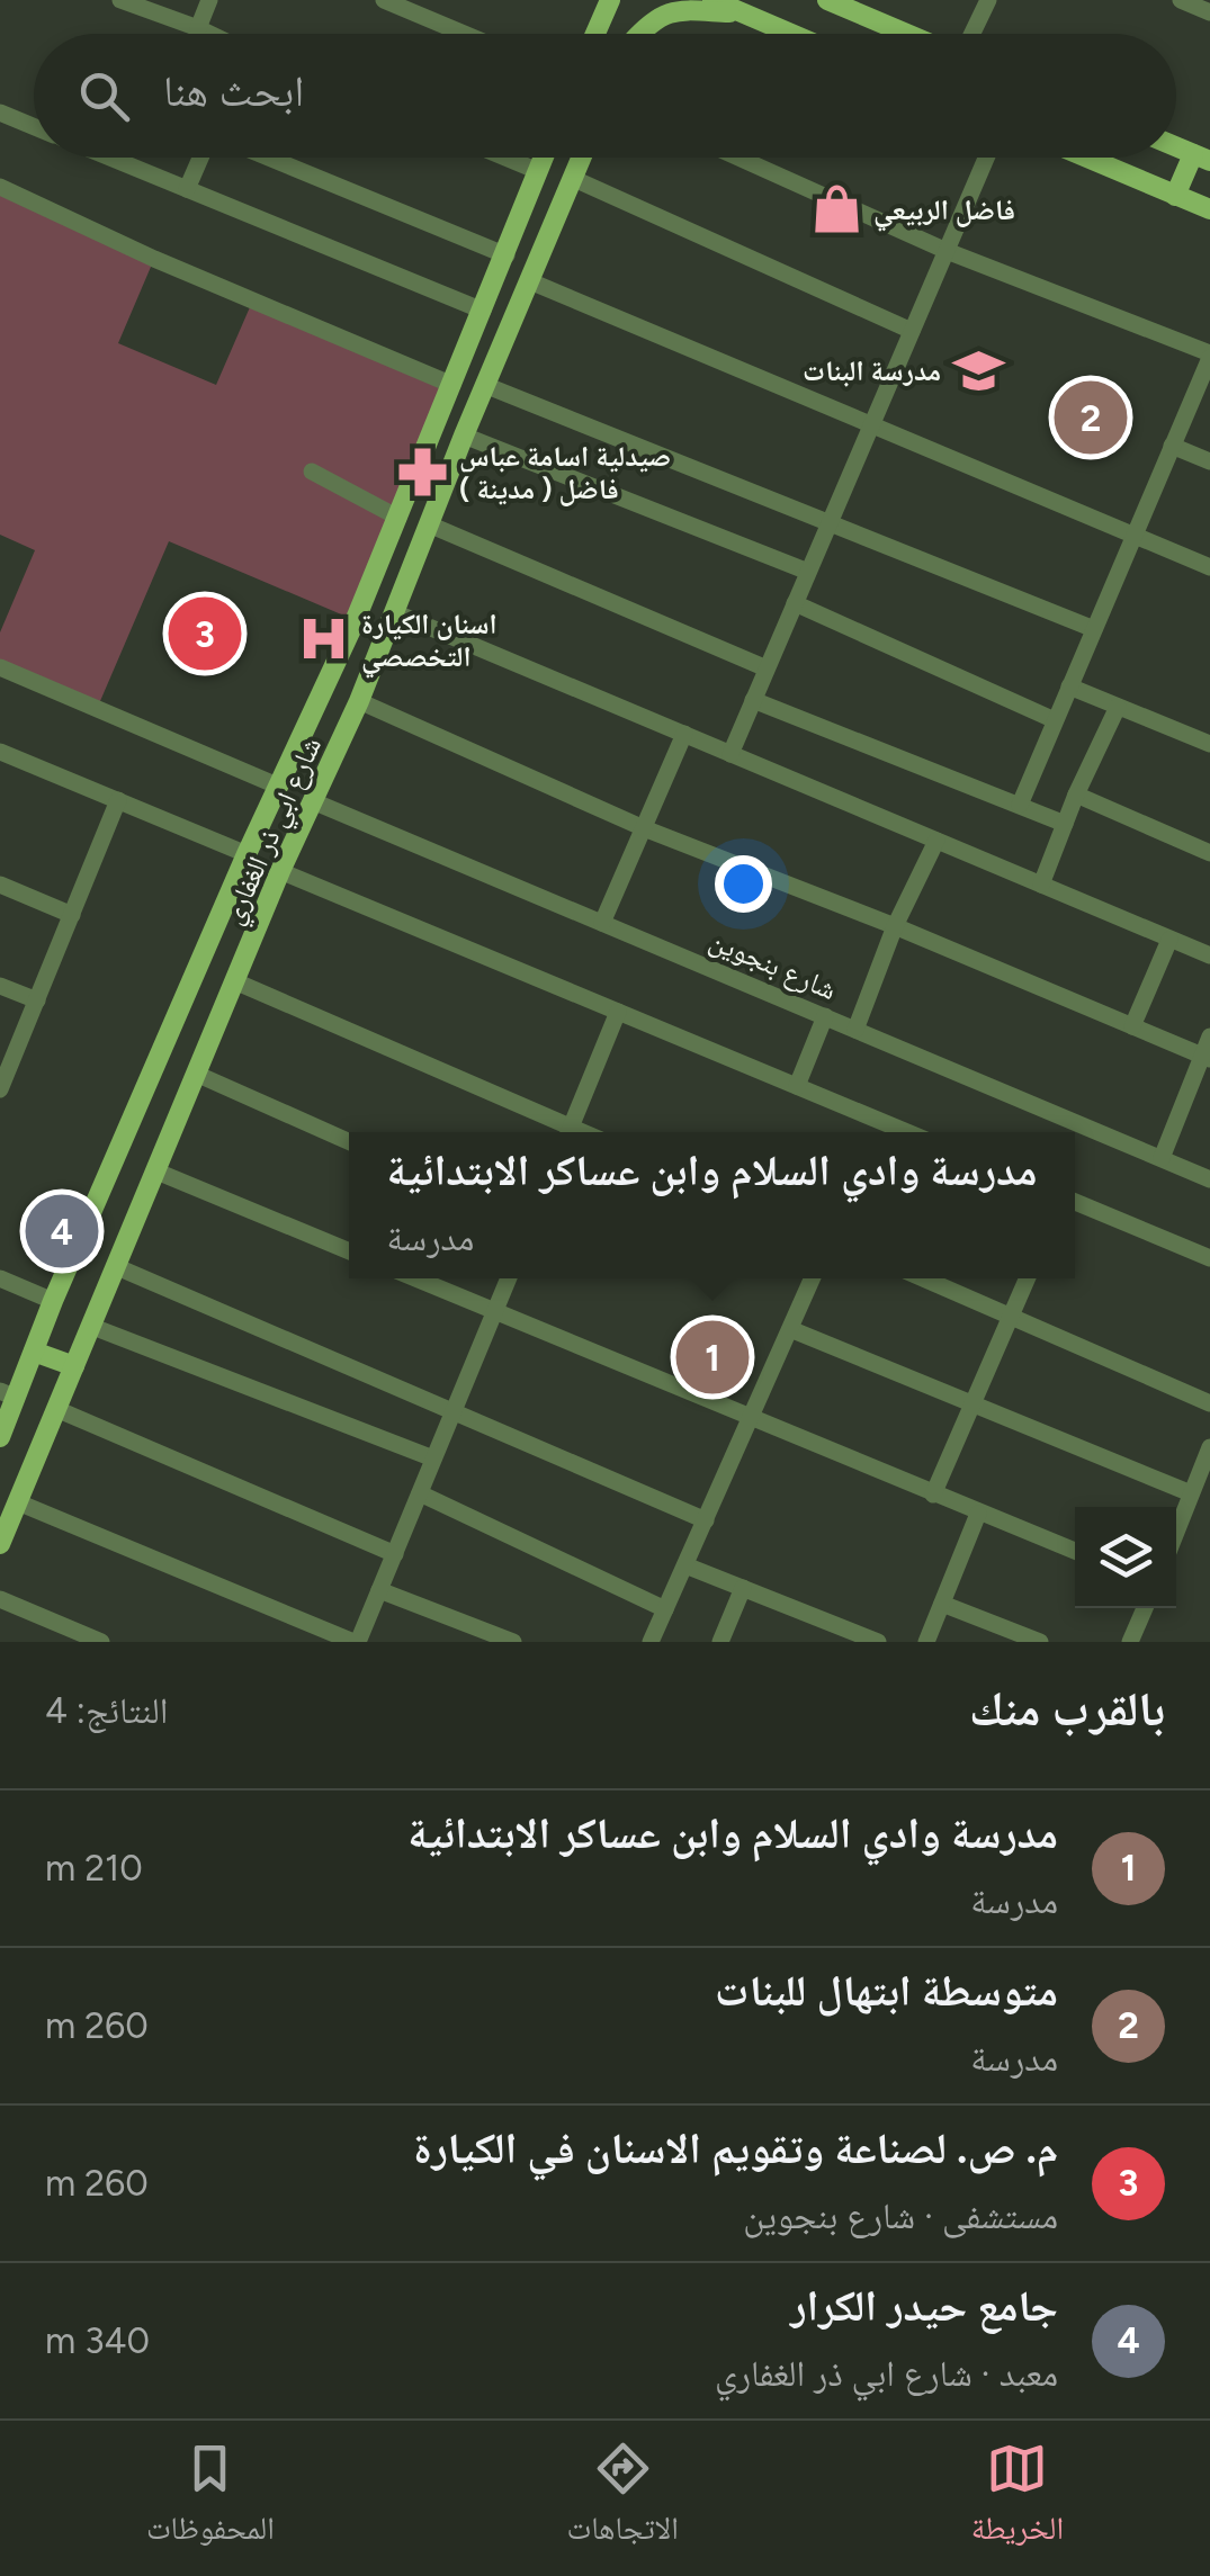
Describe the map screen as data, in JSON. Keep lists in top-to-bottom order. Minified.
{"streets":{"main road":["شارع ابي ذر الغفاري"],"street":["شارع بنجوين"]},"crossings":[["شارع ابي ذر الغفاري","شارع بنجوين"]],"places":{"shop":["فاضل الربيعي"],"school or university":["مدرسة البنات"],"pharmacy":["صيدلية اسامة عباس فاضل ( مدينة )"],"hospital":["اسنان الكيارة التخصصي"]},"page":{"search":"ابحث هنا","pins":["2","3","4","1"],"popup":["مدرسة وادي السلام وابن عساكر الابتدائية","مدرسة"],"heading":["بالقرب منك","النتائج: 4"],"list":[{"mark":"1","name":"مدرسة وادي السلام وابن عساكر الابتدائية","note":"مدرسة","value":"210 m"},{"mark":"2","name":"متوسطة ابتهال للبنات","note":"مدرسة","value":"260 m"},{"mark":"3","name":"م. ص. لصناعة وتقويم الاسنان في الكيارة","note":"مستشفى · شارع بنجوين","value":"260 m"},{"mark":"4","name":"جامع حيدر الكرار","note":"معبد · شارع ابي ذر الغفاري","value":"340 m"}],"nav":["الخريطة","الاتجاهات","المحفوظات"]}}
